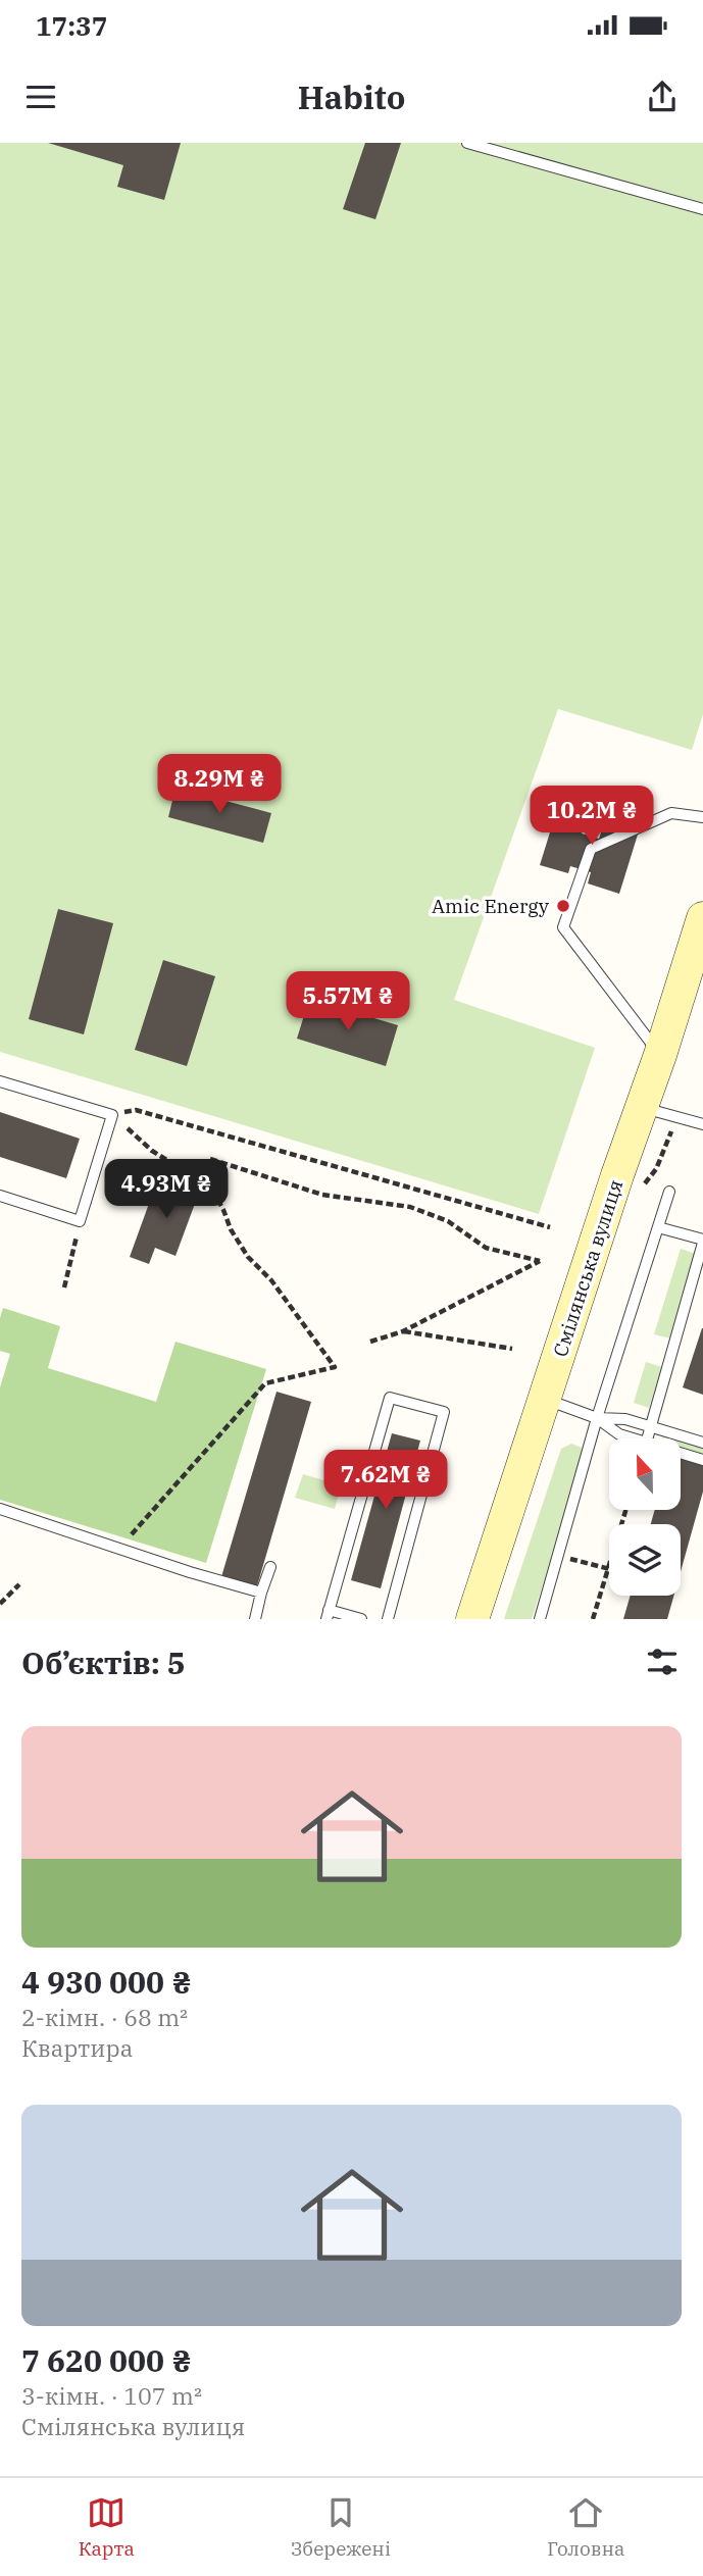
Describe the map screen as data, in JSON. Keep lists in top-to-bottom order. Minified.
{"streets":{"main road":["Смілянська вулиця"]},"places":["Amic Energy"],"north":"top","page":{"status":"17:37","header":"Habito","price":["8.29M ₴","10.2M ₴","5.57M ₴","4.93M ₴","7.62M ₴"],"heading":"Об’єктів: 5","list":[{"name":"4 930 000 ₴","note":"2-кімн. · 68 m² · Квартира"},{"name":"7 620 000 ₴","note":"3-кімн. · 107 m² · Смілянська вулиця"}],"tabs":["Карта","Збережені","Головна"]}}
